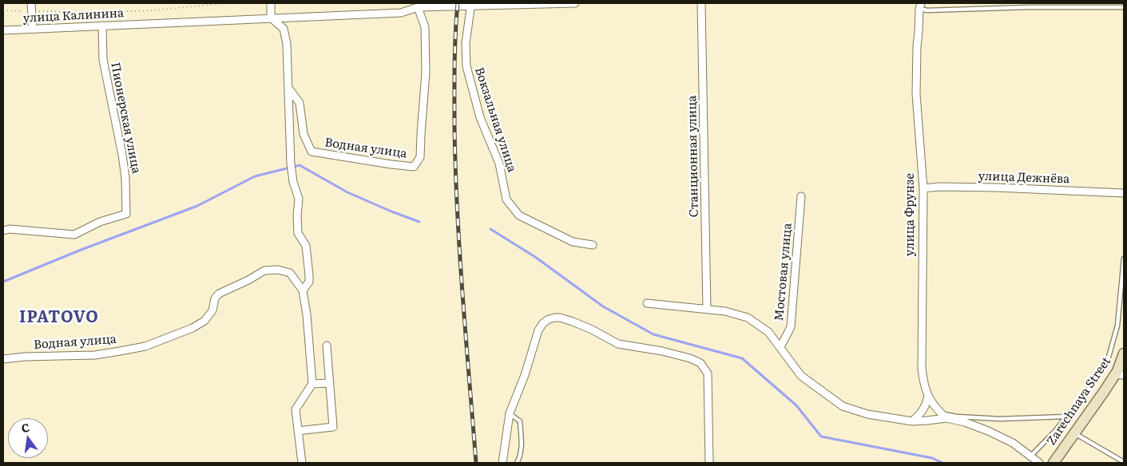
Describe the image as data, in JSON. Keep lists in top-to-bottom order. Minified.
{"streets":{"street":["улица Калинина","Пионерская улица","Вокзальная улица","Водная улица","Станционная улица","улица Дежнёва","улица Фрунзе","Мостовая улица","Zarechnaya Street"]},"crossings":[["улица Калинина","Пионерская улица"],["улица Калинина","Вокзальная улица"],["улица Калинина","Водная улица"],["улица Дежнёва","улица Фрунзе"]],"districts":["IPATOVO"],"north":"top"}
